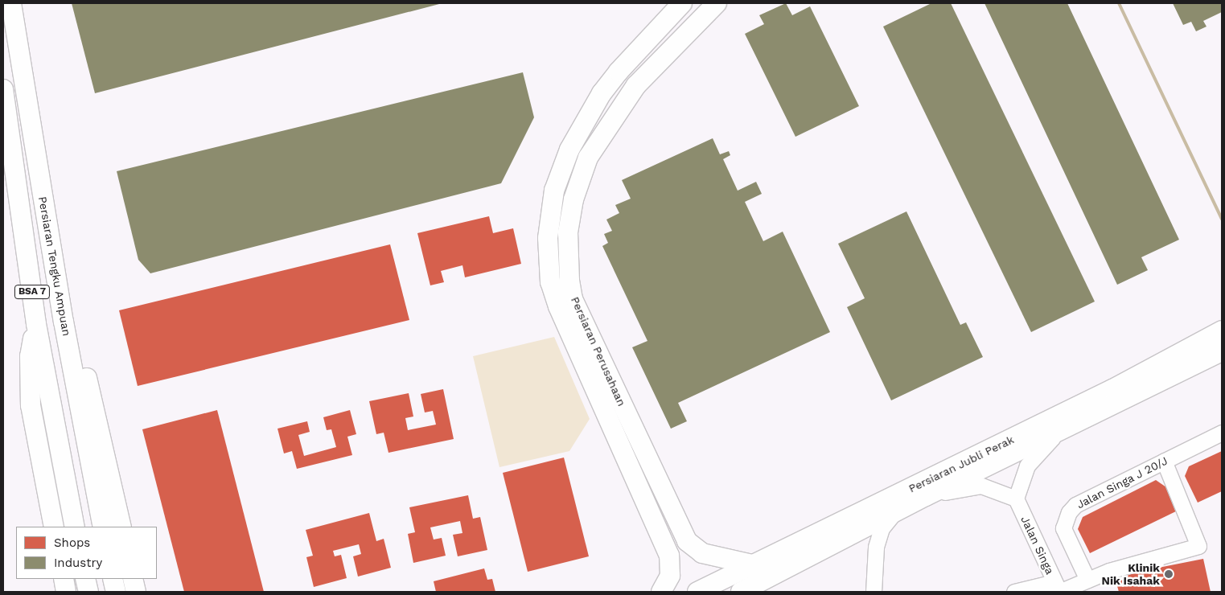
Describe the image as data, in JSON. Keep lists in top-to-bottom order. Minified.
{"streets":{"main road":["Persiaran Tengku Ampuan","BSA 7","Persiaran Perusahaan","Persiaran Jubli Perak"],"street":["Jalan Singa J 20/J","Jalan Singa"]},"crossings":[["Persiaran Perusahaan","Persiaran Jubli Perak"]],"places":["Klinik Nik Isahak"],"legend":["Shops","Industry"]}
